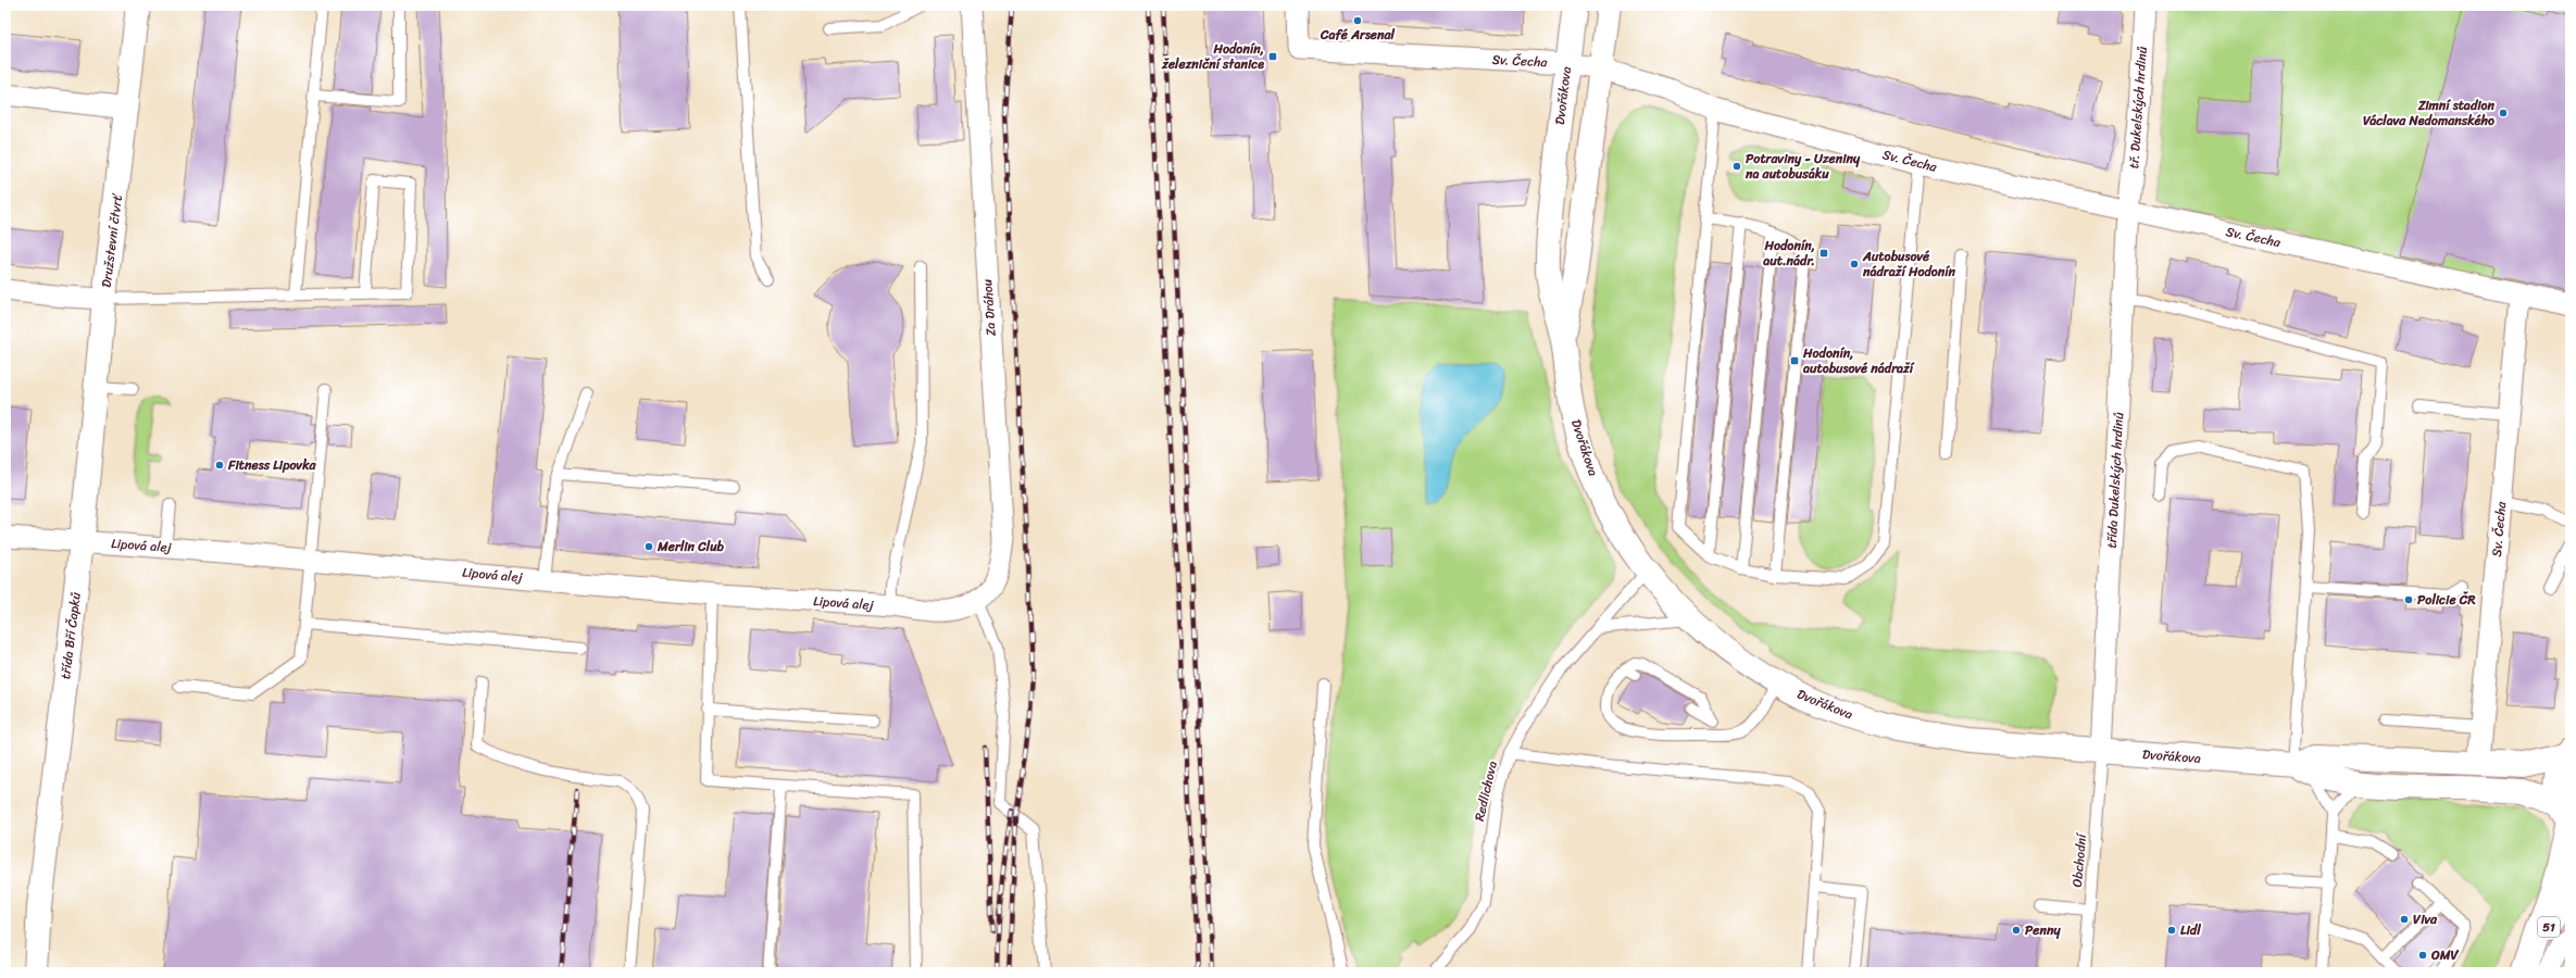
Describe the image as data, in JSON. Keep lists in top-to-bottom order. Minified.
{"streets":{"main road":["Dvořákova","Družstevní čtvrť","třída Bří Čapků","51"],"street":["Sv. Čecha","tř. Dukelských hrdinů","Za Dráhou","třída Dukelských hrdinů","Lipová alej"],"lane":["Redlichova","Obchodní"]},"crossings":[["Sv. Čecha","Dvořákova"],["Sv. Čecha","tř. Dukelských hrdinů"],["Sv. Čecha","třída Dukelských hrdinů"],["Dvořákova","třída Dukelských hrdinů"],["Dvořákova","Redlichova"],["Dvořákova","Obchodní"],["Dvořákova","51"],["tř. Dukelských hrdinů","třída Dukelských hrdinů"],["Družstevní čtvrť","třída Bří Čapků"],["Za Dráhou","Lipová alej"],["třída Dukelských hrdinů","Obchodní"],["Lipová alej","třída Bří Čapků"]],"places":{"other":["Café Arsenal","Zimní stadion Václava Nedomanského","Potraviny - Uzeniny na autobusáku","Autobusové nádraží Hodonín","Fitness Lipovka","Merlin Club","Policie ČR","Viva","Penny","Lidl","OMV"],"transit":["Hodonín, železniční stanice","Hodonín, aut.nádr.","Hodonín, autobusové nádraží"]}}
